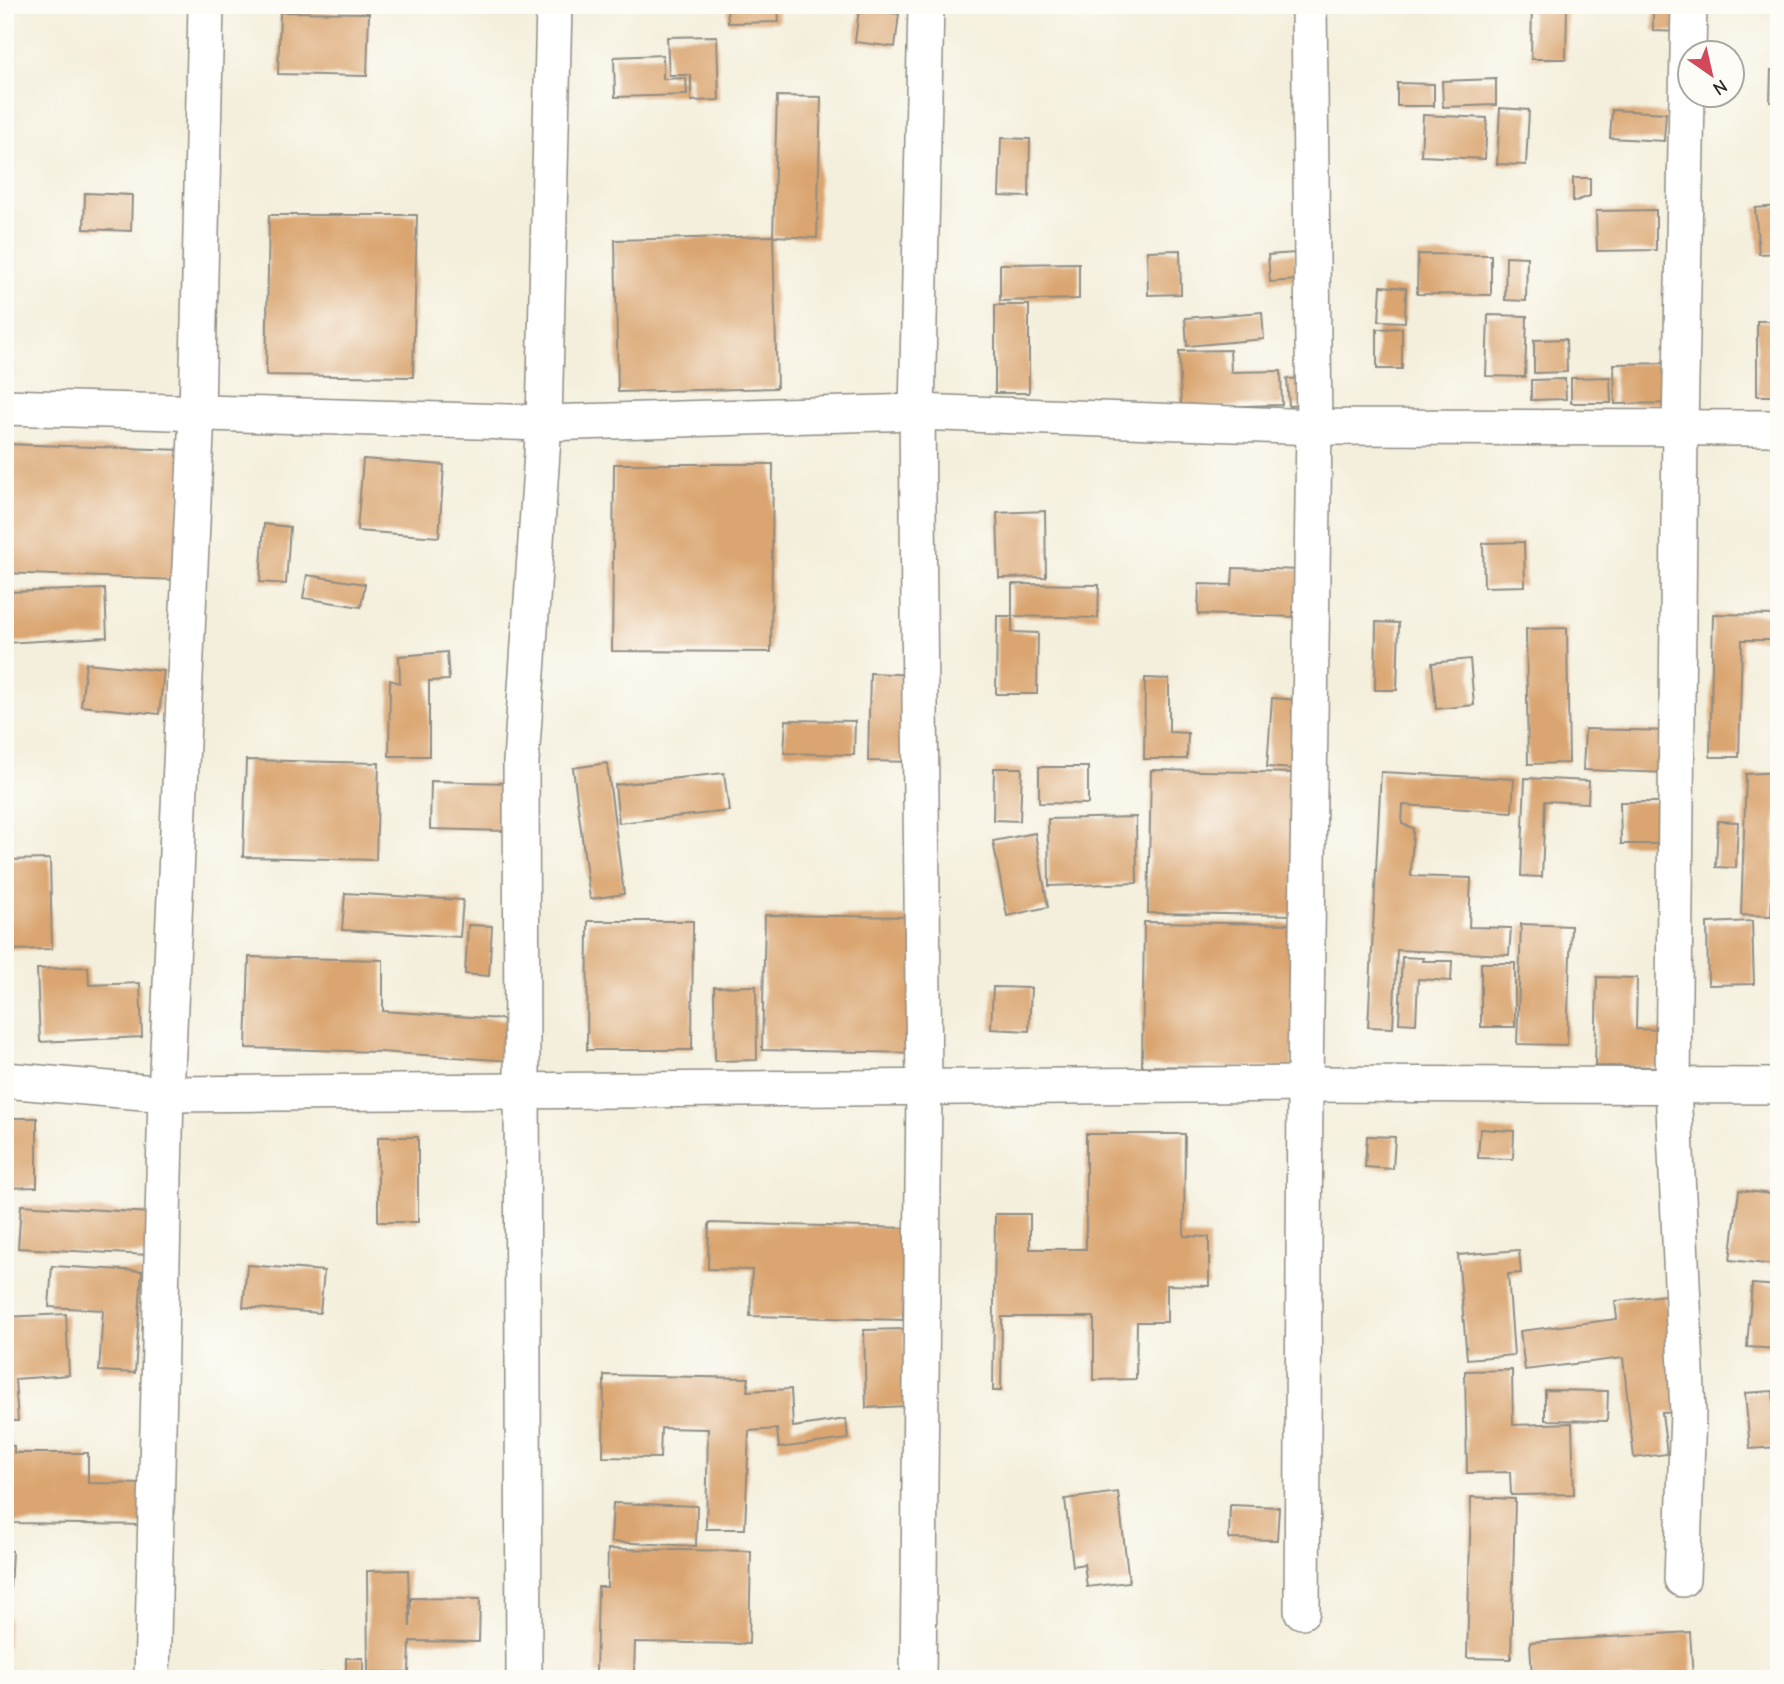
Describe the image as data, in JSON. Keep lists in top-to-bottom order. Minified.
{"north":"bottom right"}
